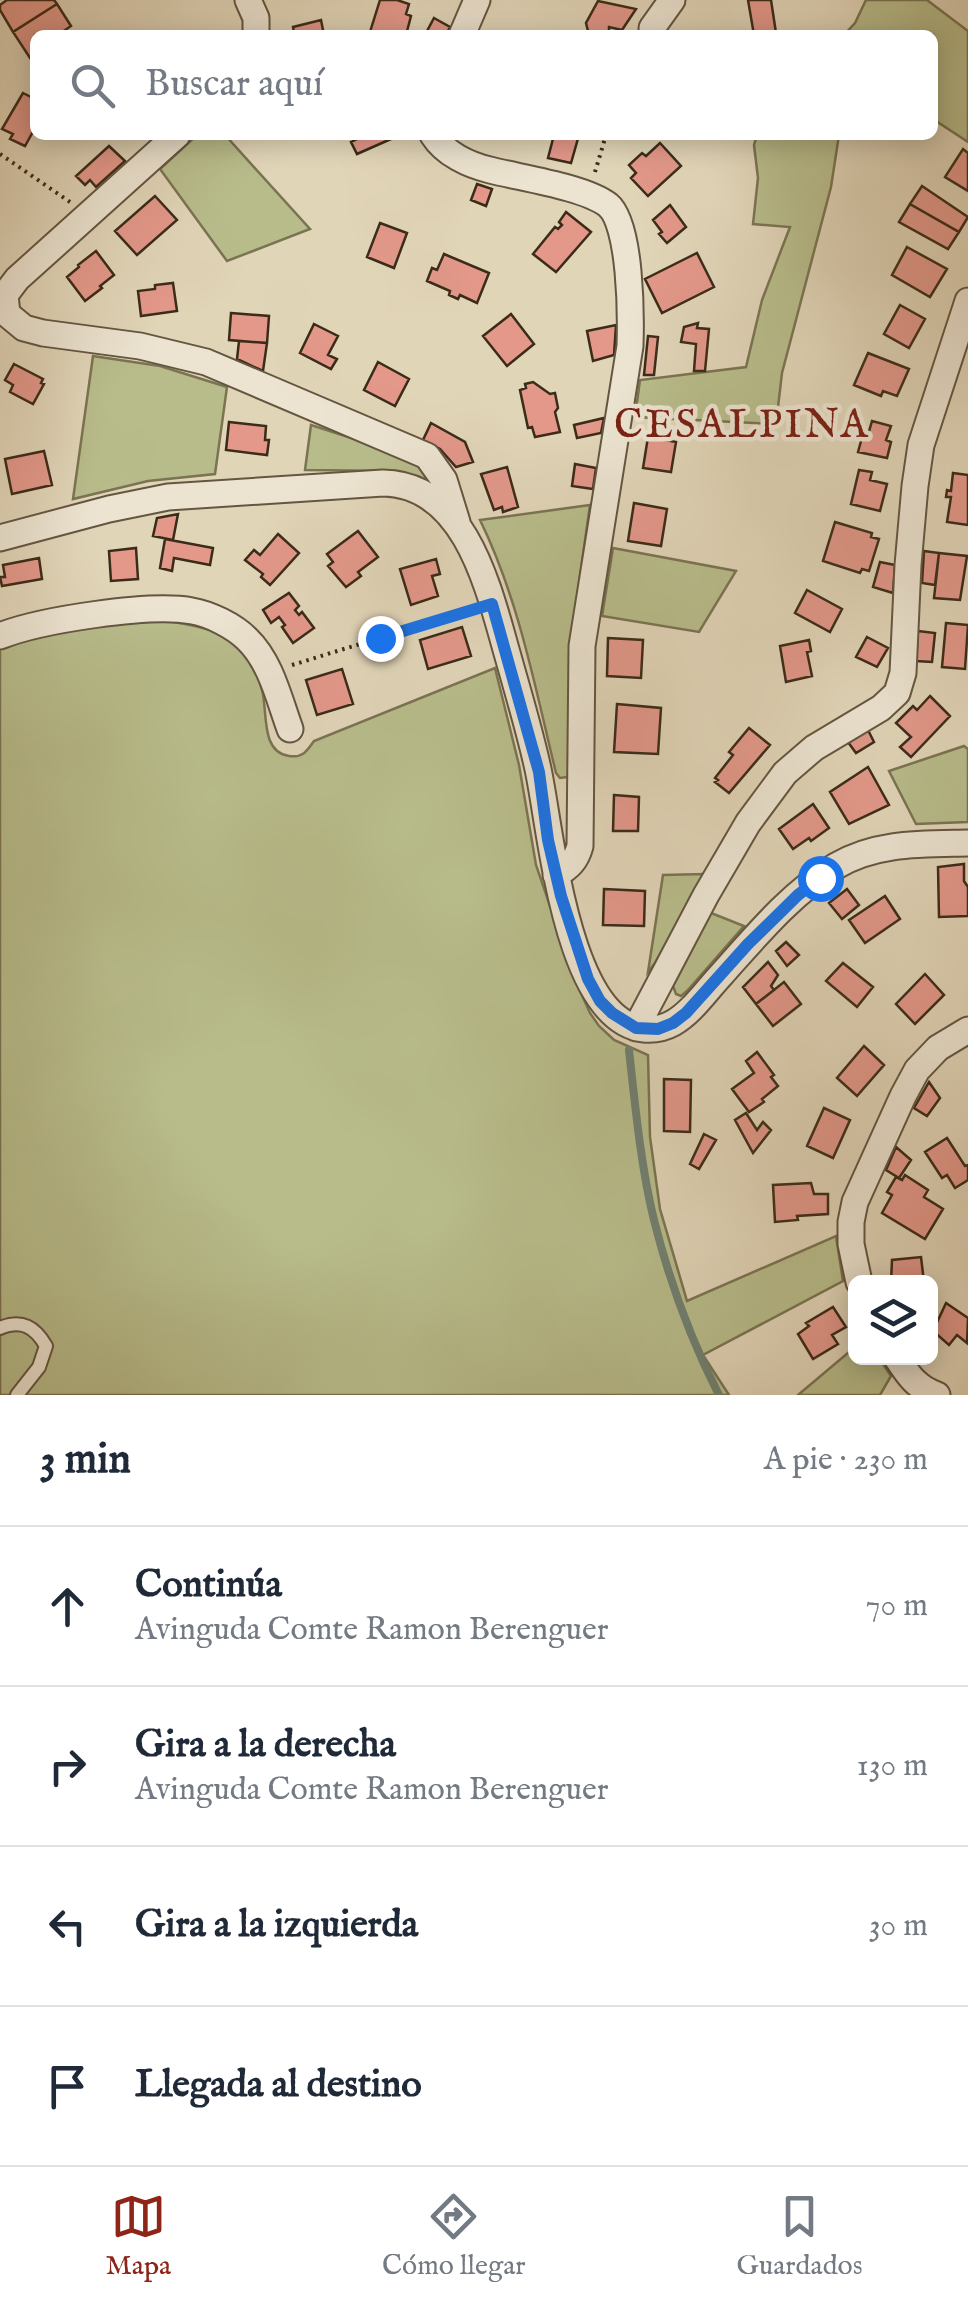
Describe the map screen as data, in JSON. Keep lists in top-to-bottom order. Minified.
{"districts":["CESALPINA"],"page":{"search":"Buscar aquí","heading":["3 min","A pie · 230 m"],"list":[["Continúa","Avinguda Comte Ramon Berenguer","70 m"],["Gira a la derecha","Avinguda Comte Ramon Berenguer","130 m"],["Gira a la izquierda","30 m"],"Llegada al destino"],"nav":["Mapa","Cómo llegar","Guardados"]}}
